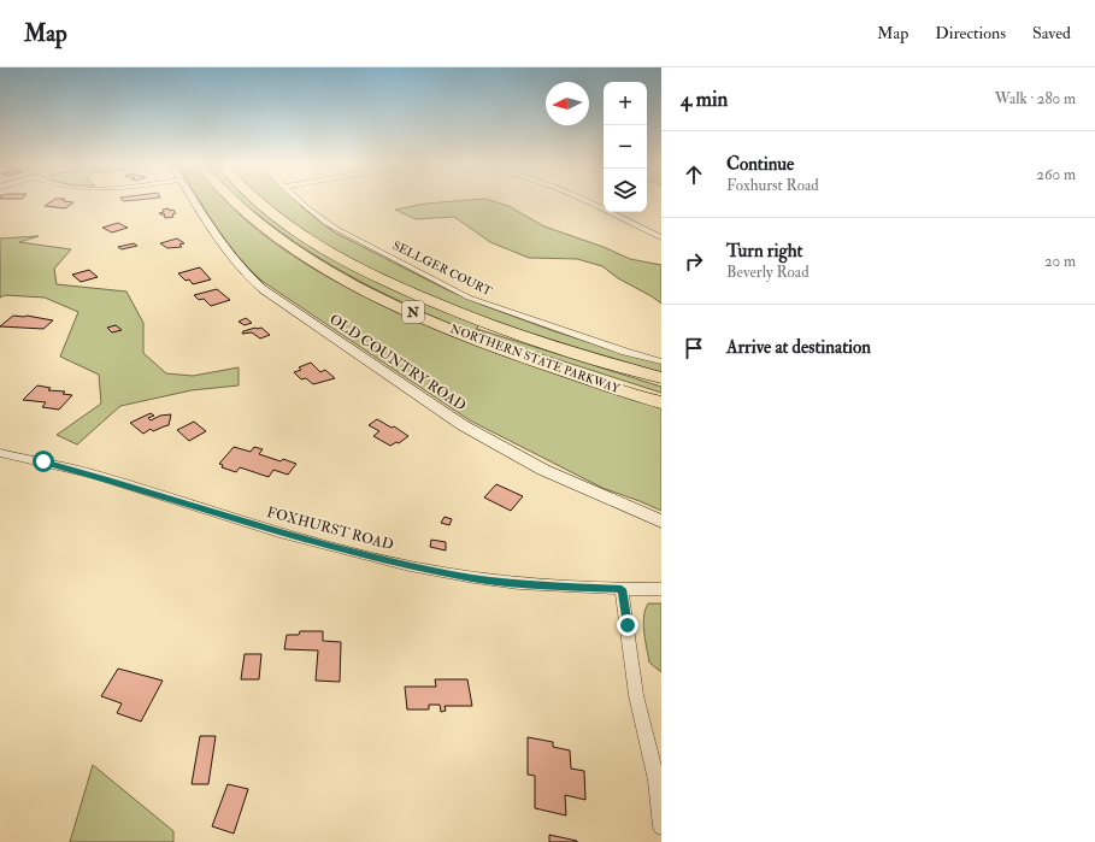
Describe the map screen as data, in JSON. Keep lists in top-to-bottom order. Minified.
{"streets":{"highway":["N","NORTHERN STATE PARKWAY"],"main road":["OLD COUNTRY ROAD"],"street":["SELLGER COURT","FOXHURST ROAD"]},"north":"left","page":{"header":"Map","nav":["Map","Directions","Saved"],"heading":["4 min","Walk · 280 m"],"map_buttons":["+","−"],"list":[["Continue","Foxhurst Road","260 m"],["Turn right","Beverly Road","20 m"],"Arrive at destination"]}}
